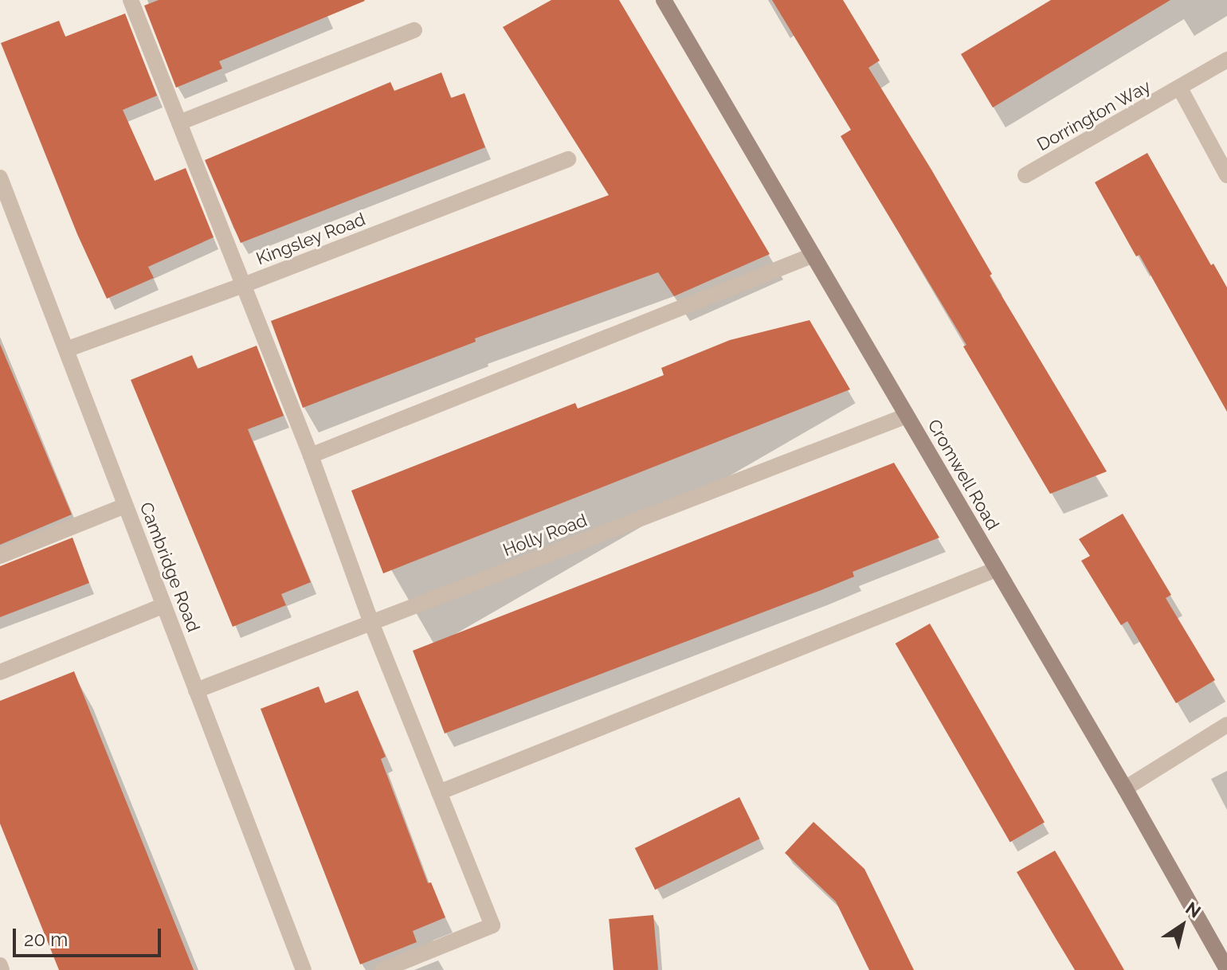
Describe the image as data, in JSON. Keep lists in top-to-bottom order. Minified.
{"streets":{"street":["Dorrington Way","Kingsley Road","Cromwell Road","Holly Road","Cambridge Road"]},"crossings":[["Kingsley Road","Cambridge Road"],["Cromwell Road","Holly Road"],["Holly Road","Cambridge Road"]],"scale_bar":"20 m","north":"top right"}
